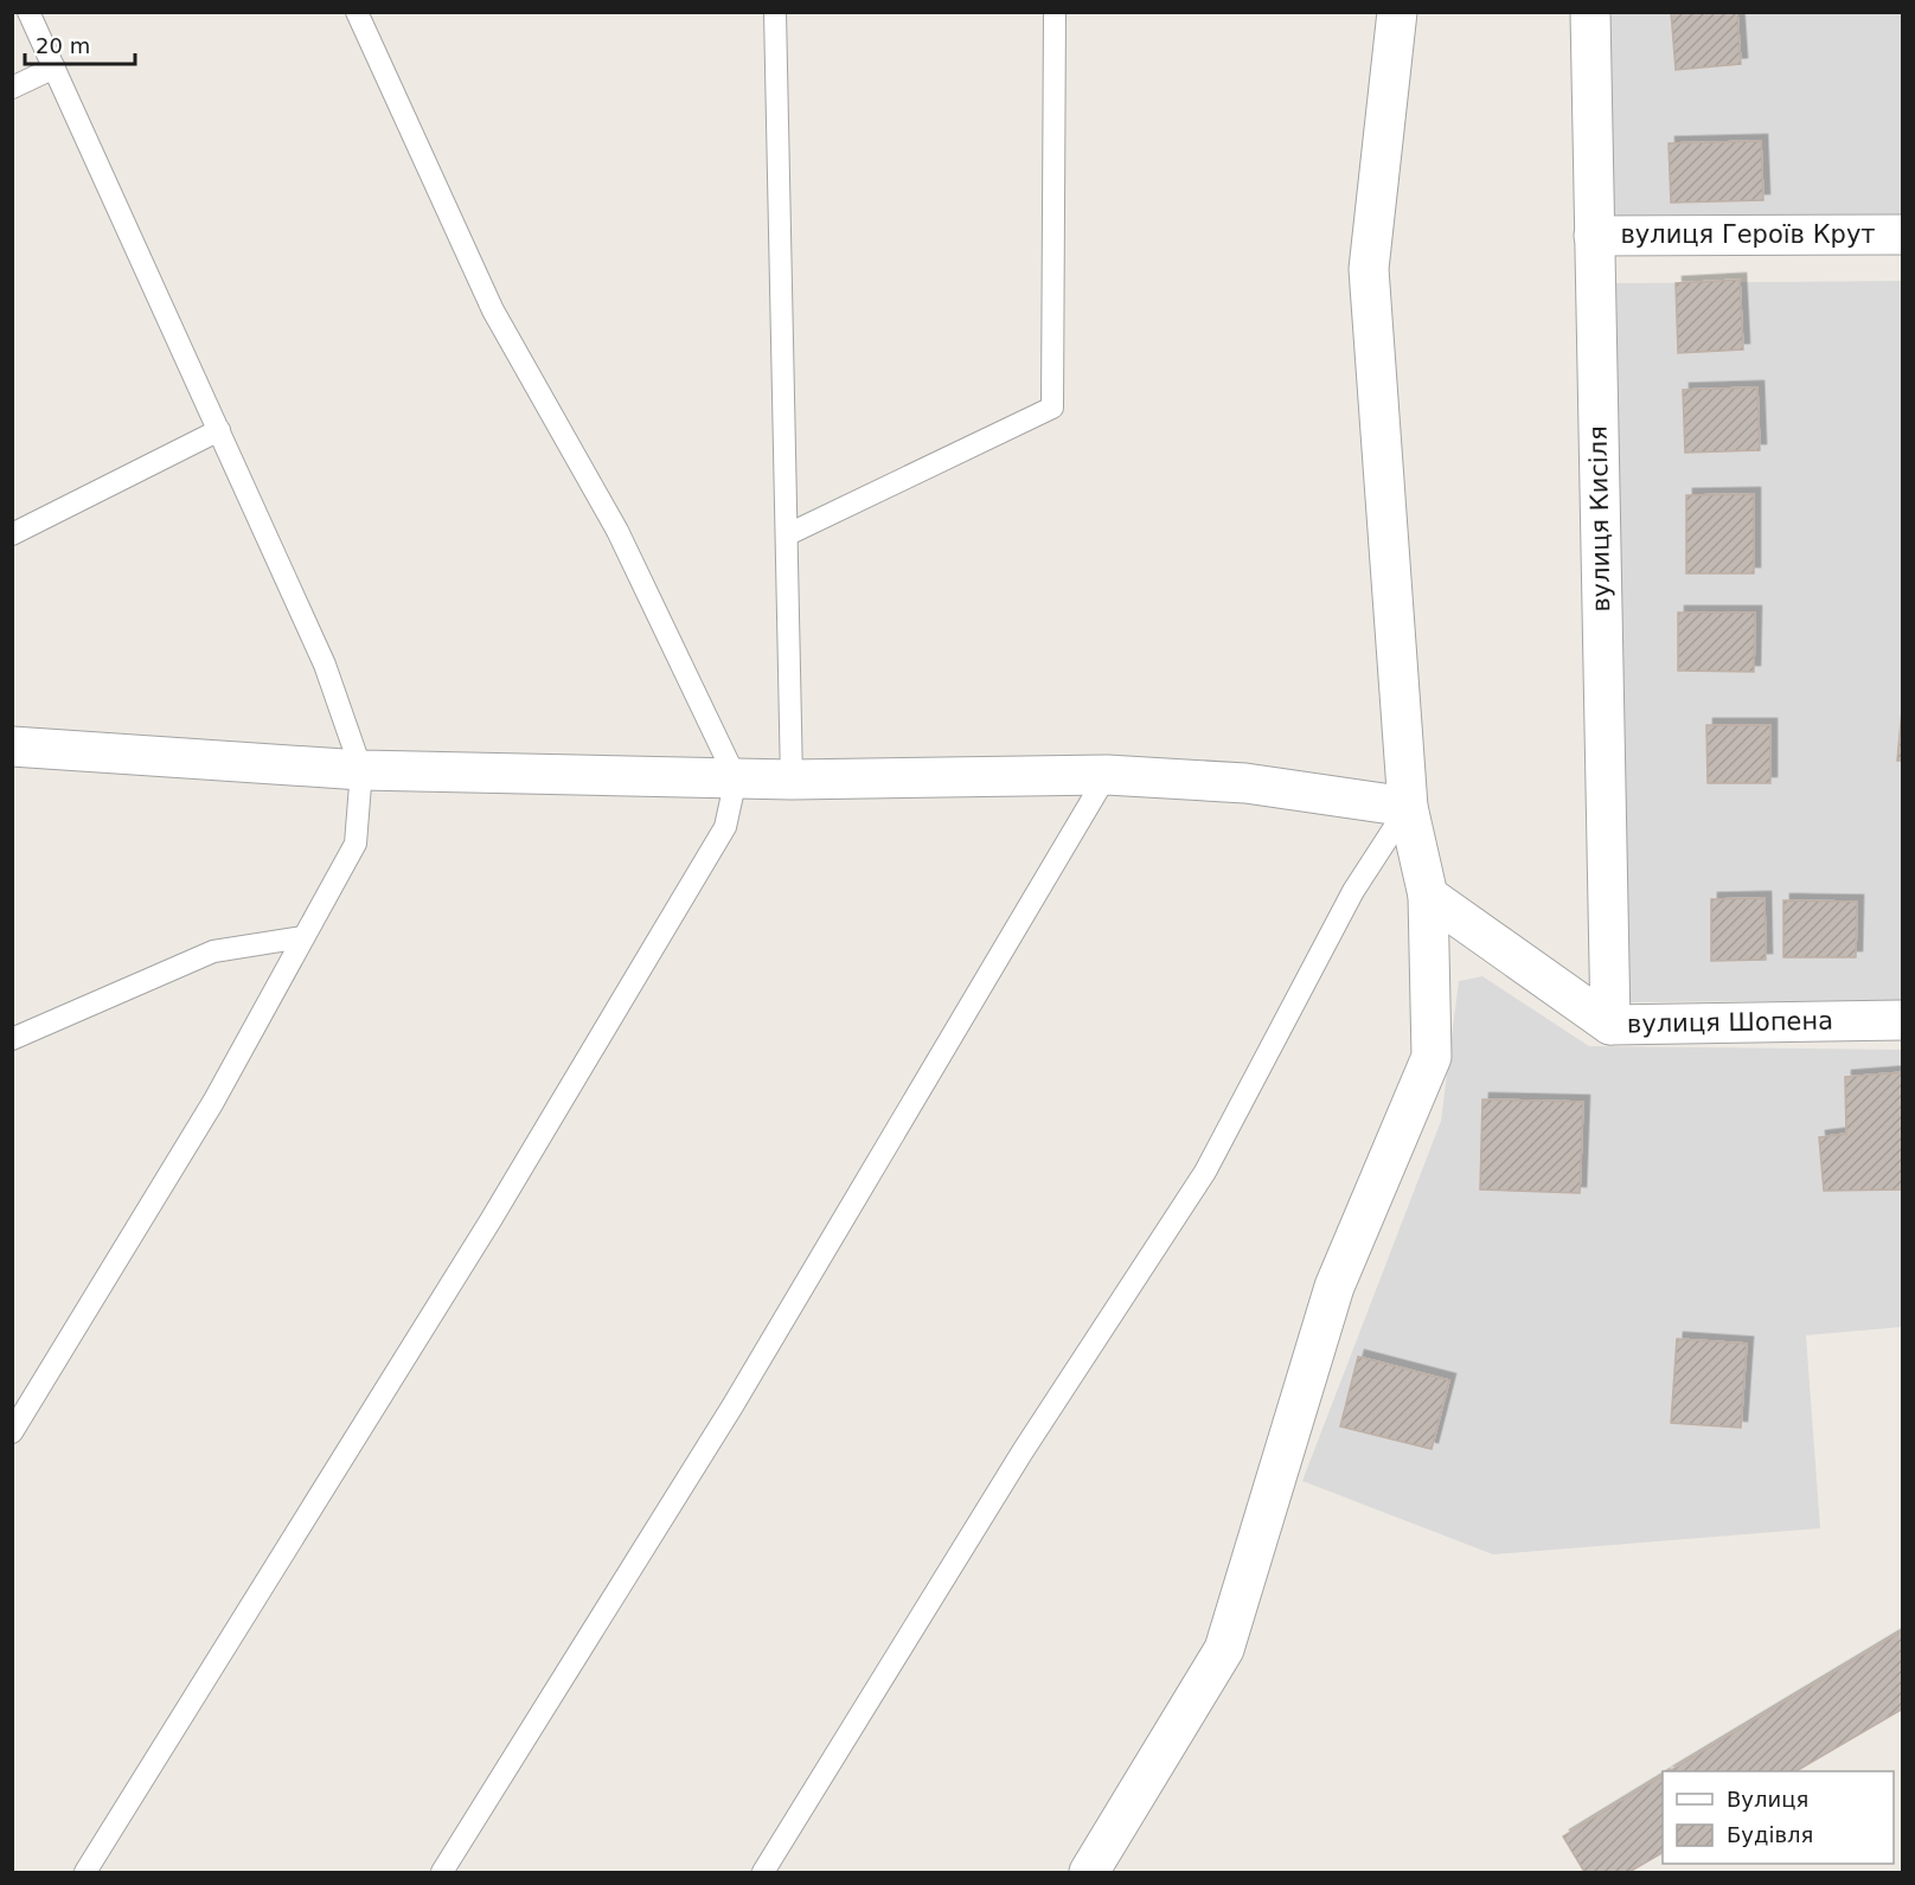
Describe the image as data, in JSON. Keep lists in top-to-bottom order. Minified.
{"streets":{"street":["вулиця Героїв Крут","вулиця Кисіля","вулиця Шопена"]},"crossings":[["вулиця Героїв Крут","вулиця Кисіля"],["вулиця Кисіля","вулиця Шопена"]],"legend":["Вулиця","Будівля"],"scale_bar":"20 m"}
